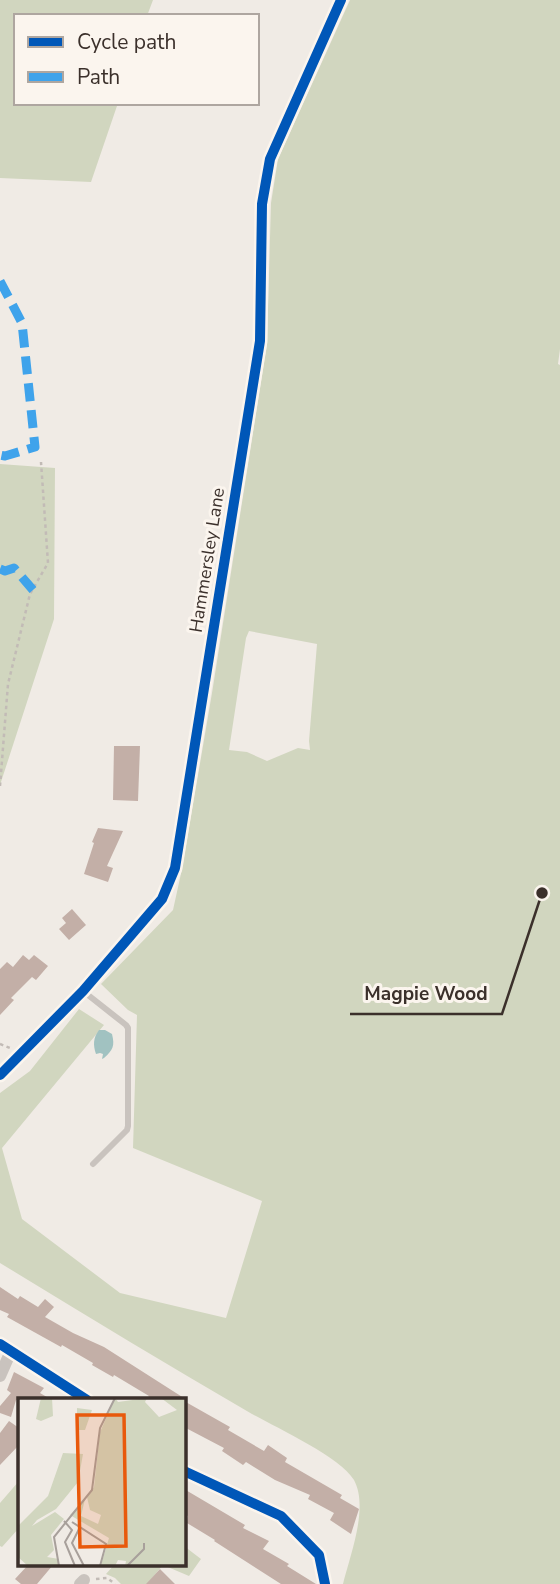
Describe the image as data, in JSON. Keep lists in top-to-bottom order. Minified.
{"streets":{"street":["Hammersley Lane"]},"places":["Magpie Wood"],"legend":["Cycle path","Path"]}
